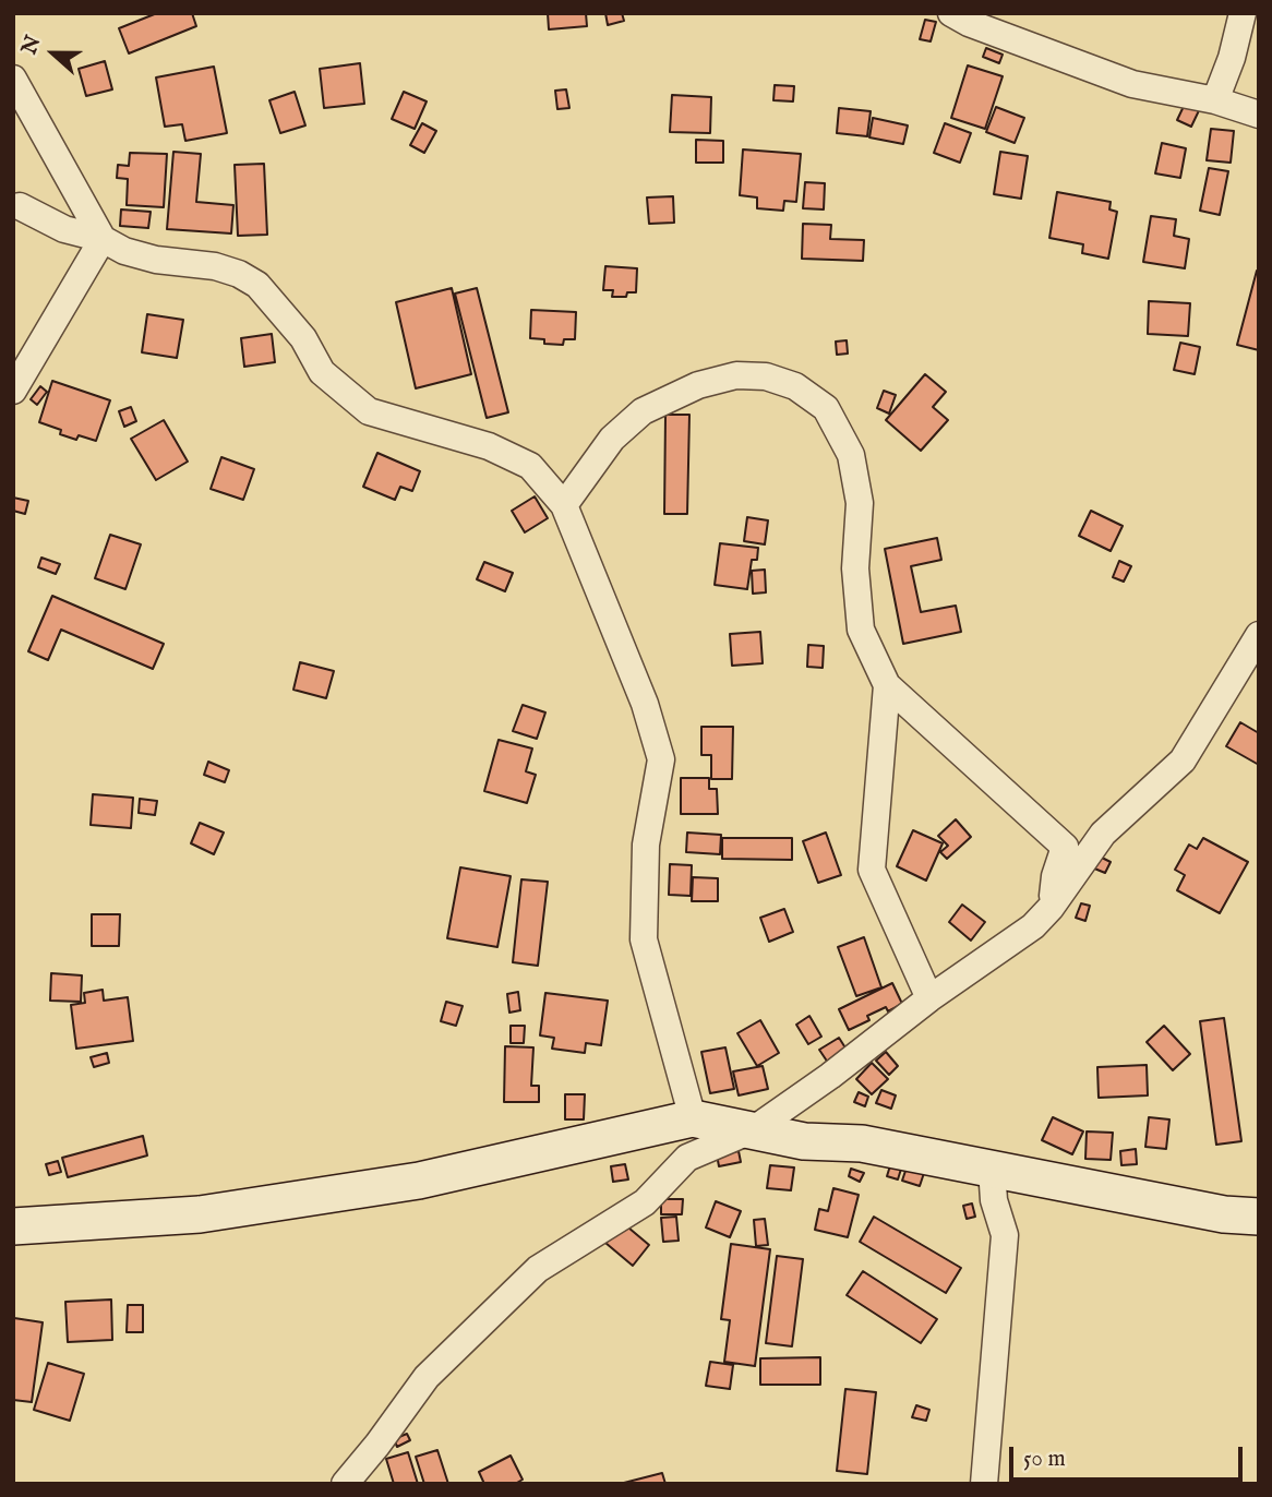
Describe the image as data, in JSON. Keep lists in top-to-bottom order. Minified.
{"scale_bar":"50 m","north":"left"}
